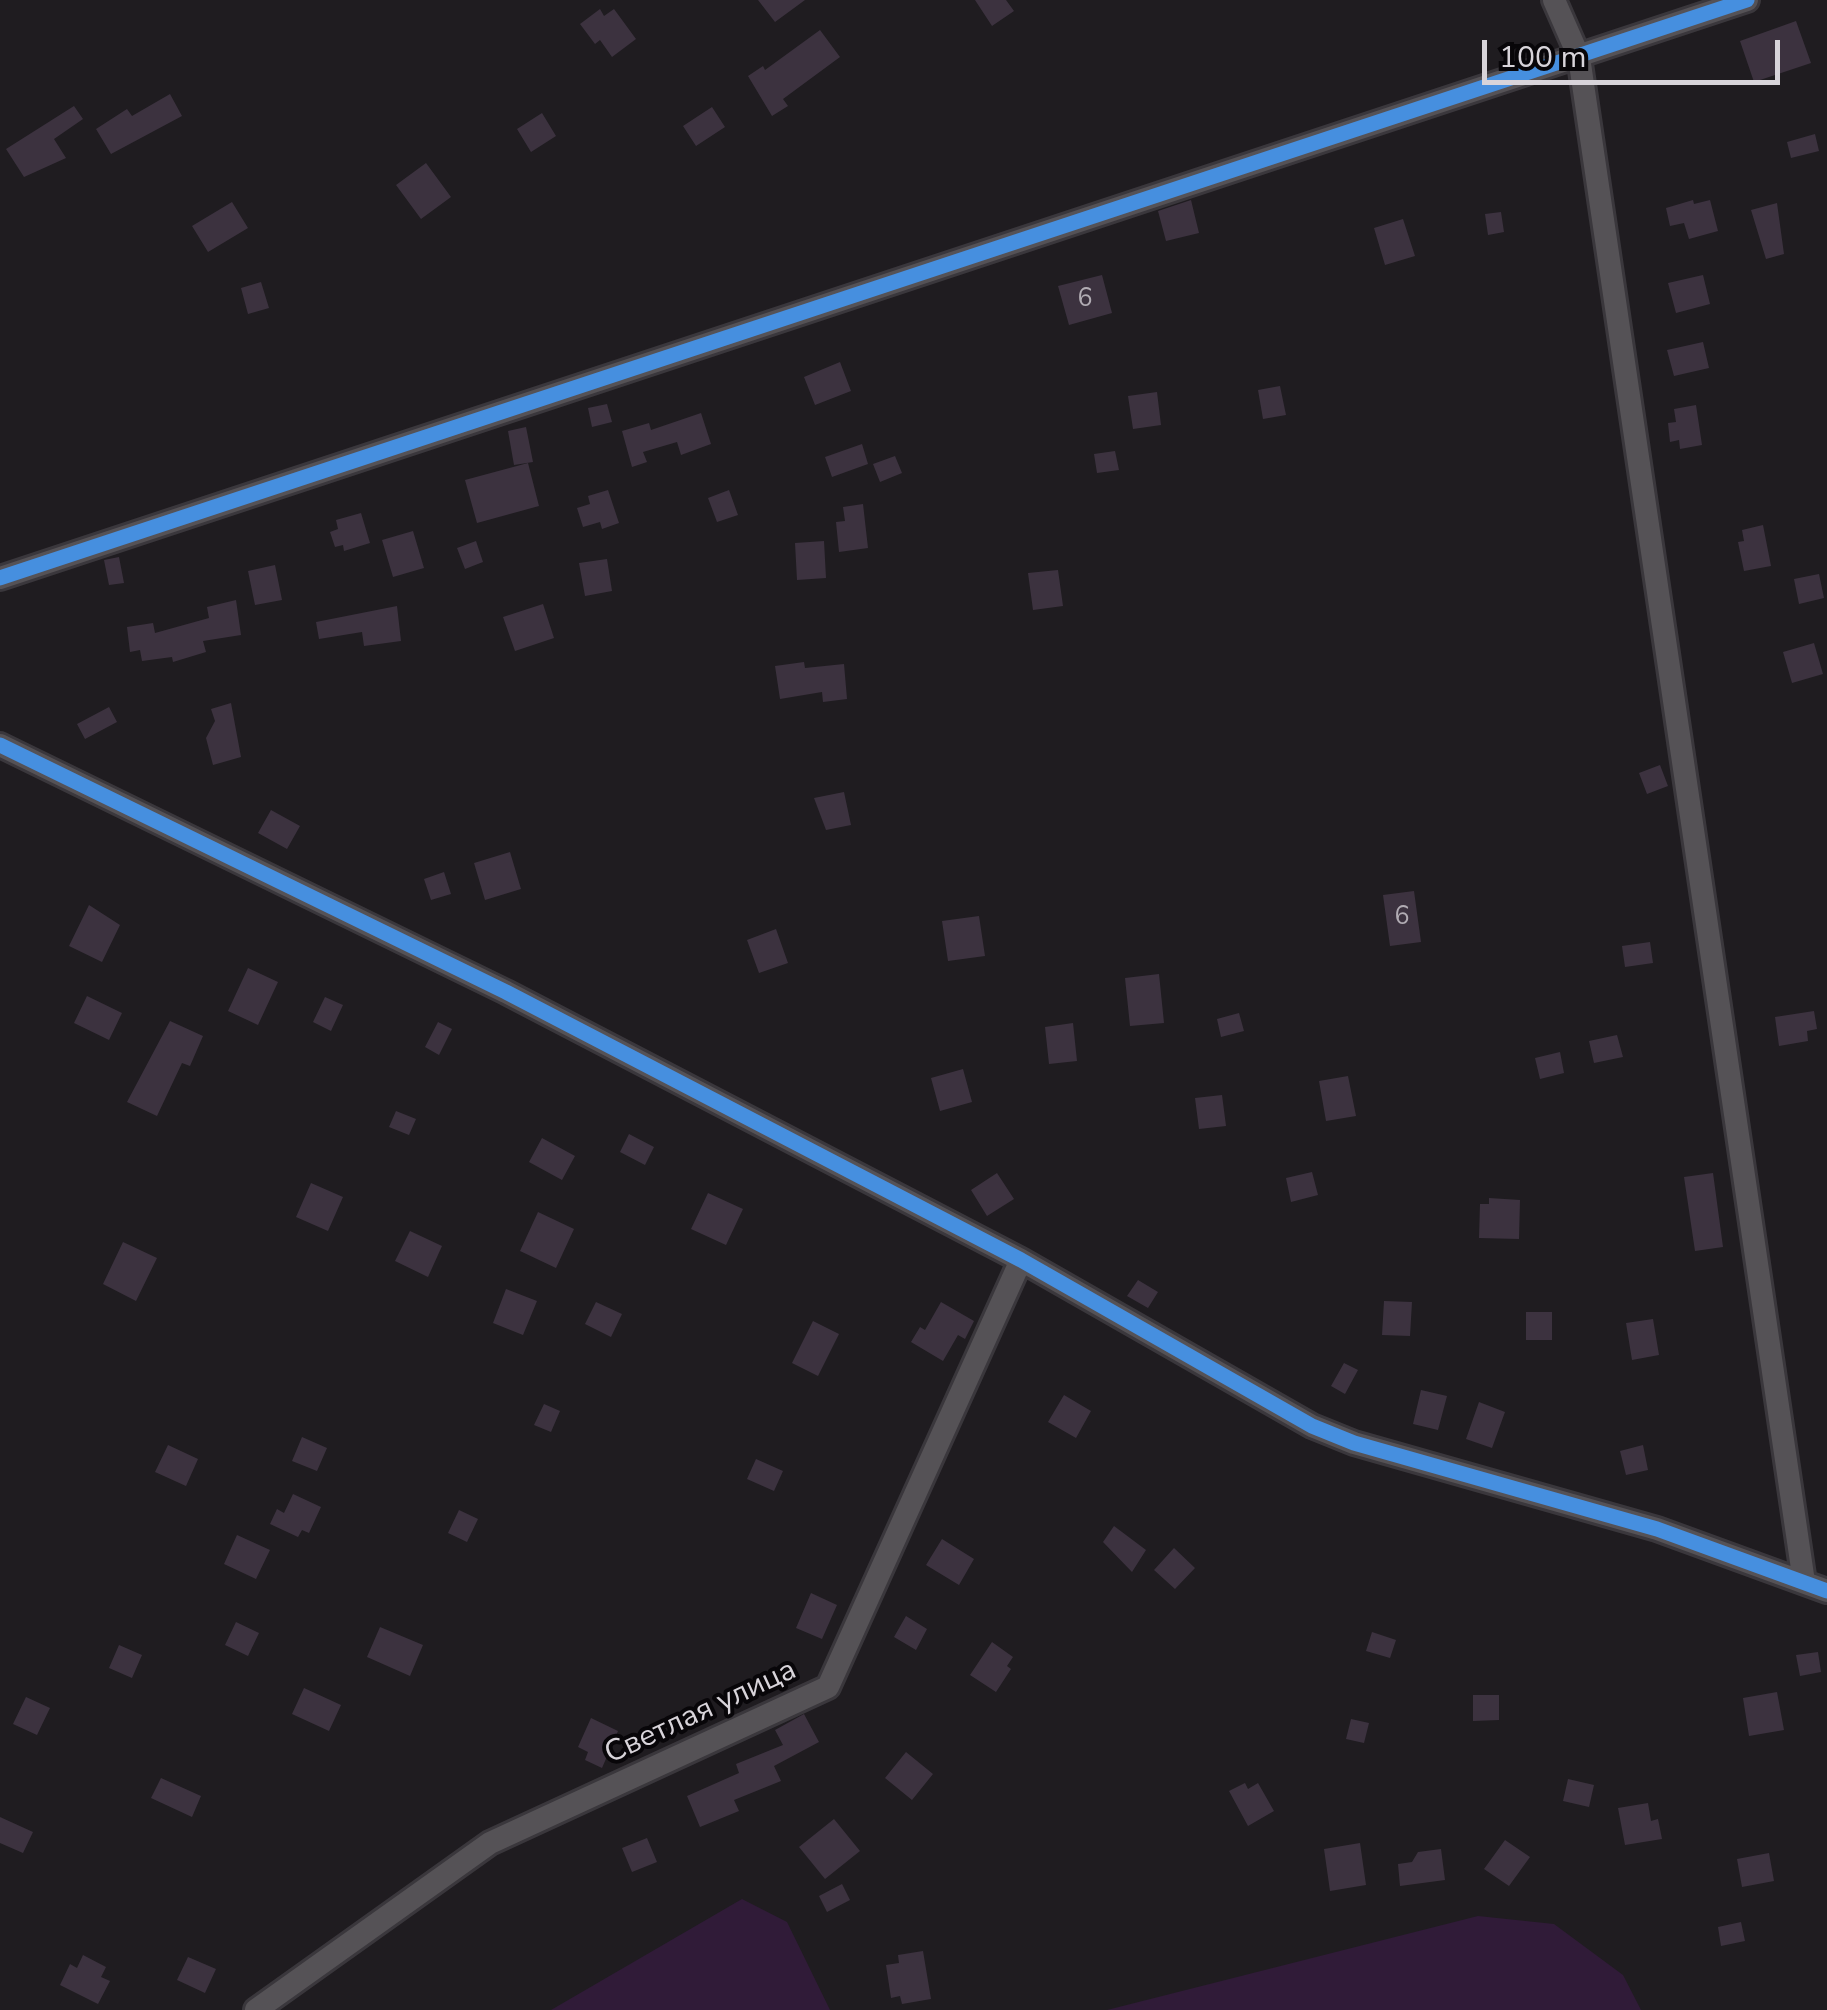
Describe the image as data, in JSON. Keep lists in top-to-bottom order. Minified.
{"streets":{"street":["Светлая улица"]},"house_numbers":["6","6"],"scale_bar":"100 m"}
